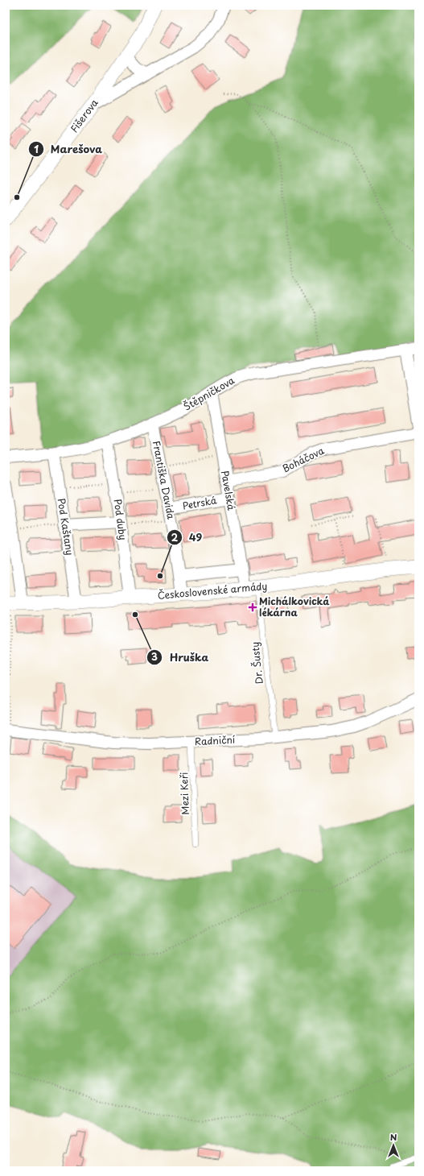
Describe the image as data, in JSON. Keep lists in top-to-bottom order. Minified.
{"streets":{"street":["Fišerova","Štěpničkova","Boháčova","Františka Davida","Pavelská","Petrská","Pod duby","Pod Kaštany","Československé armády","Radniční"],"lane":["Dr. Šusty","Mezi Keři"]},"crossings":[["Štěpničkova","Františka Davida"],["Štěpničkova","Pavelská"],["Štěpničkova","Pod duby"],["Štěpničkova","Pod Kaštany"],["Boháčova","Pavelská"],["Františka Davida","Petrská"],["Františka Davida","Československé armády"],["Pavelská","Petrská"],["Pavelská","Československé armády"],["Pod duby","Československé armády"],["Pod Kaštany","Československé armády"],["Československé armády","Dr. Šusty"],["Dr. Šusty","Radniční"],["Radniční","Mezi Keři"]],"places":{"other":["Marešova","49","Hruška"],"health":["Michálkovická lékárna"]},"north":"top"}
